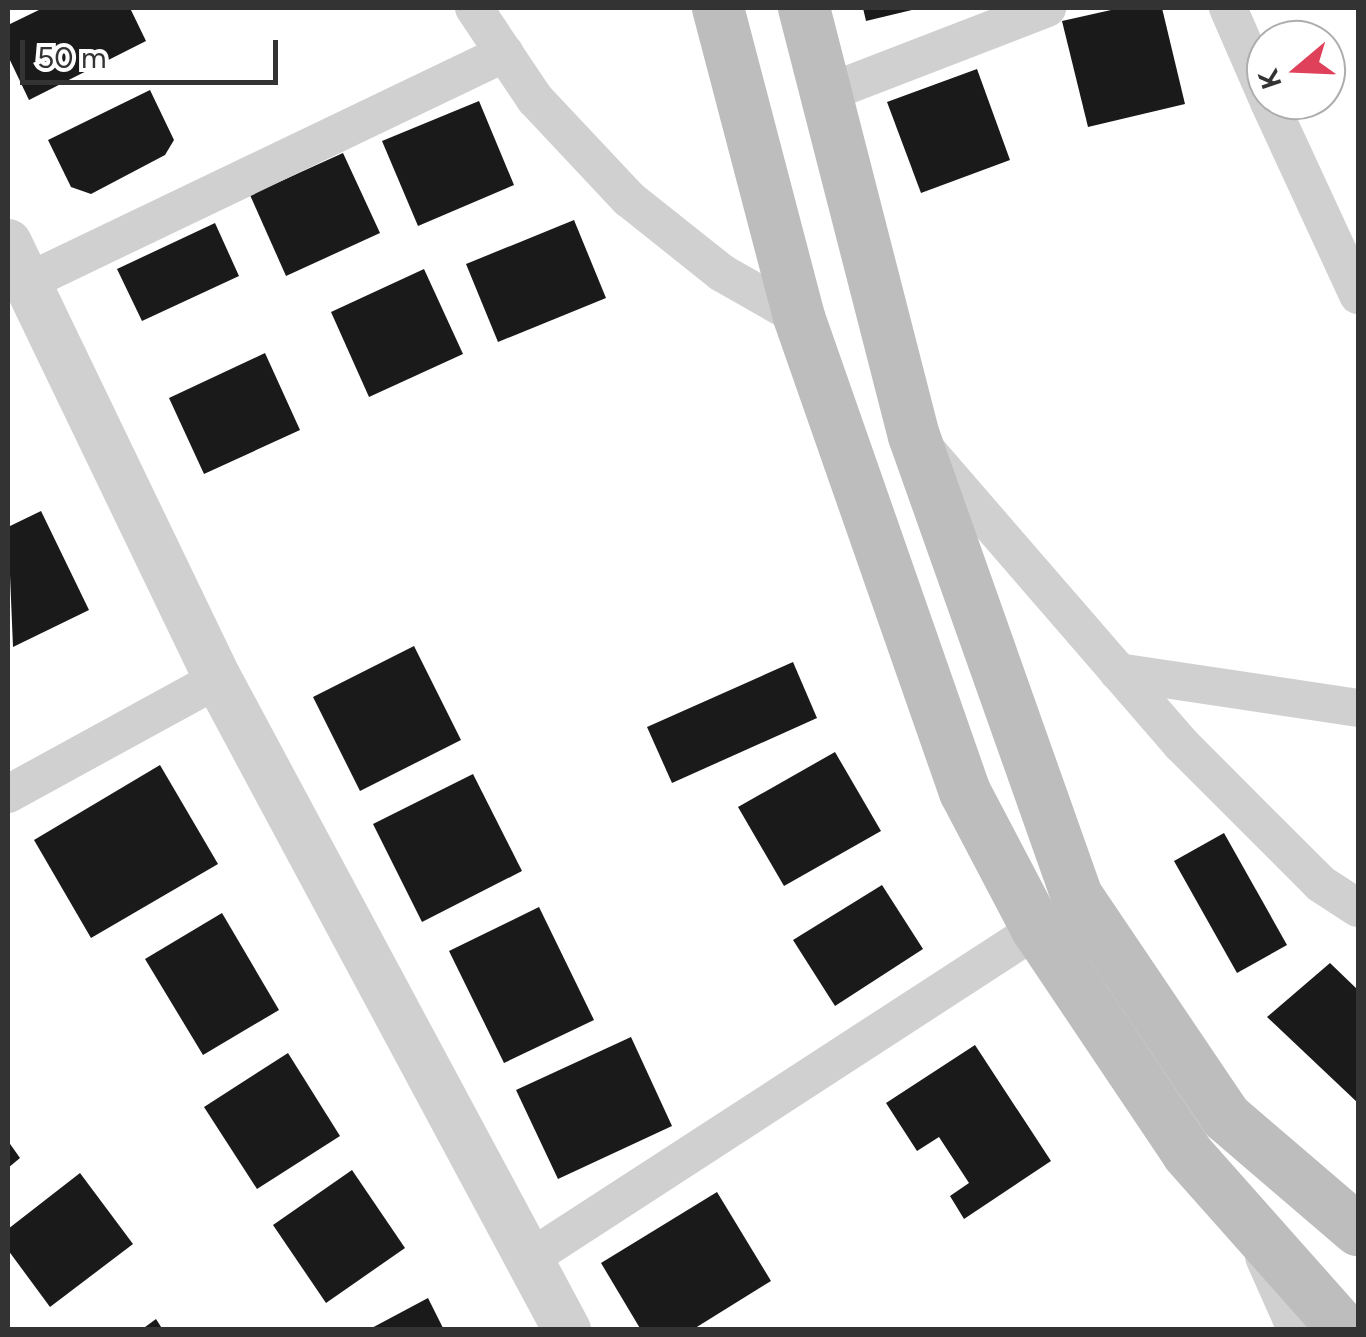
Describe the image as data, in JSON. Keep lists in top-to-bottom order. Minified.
{"scale_bar":"50 m","north":"left"}
